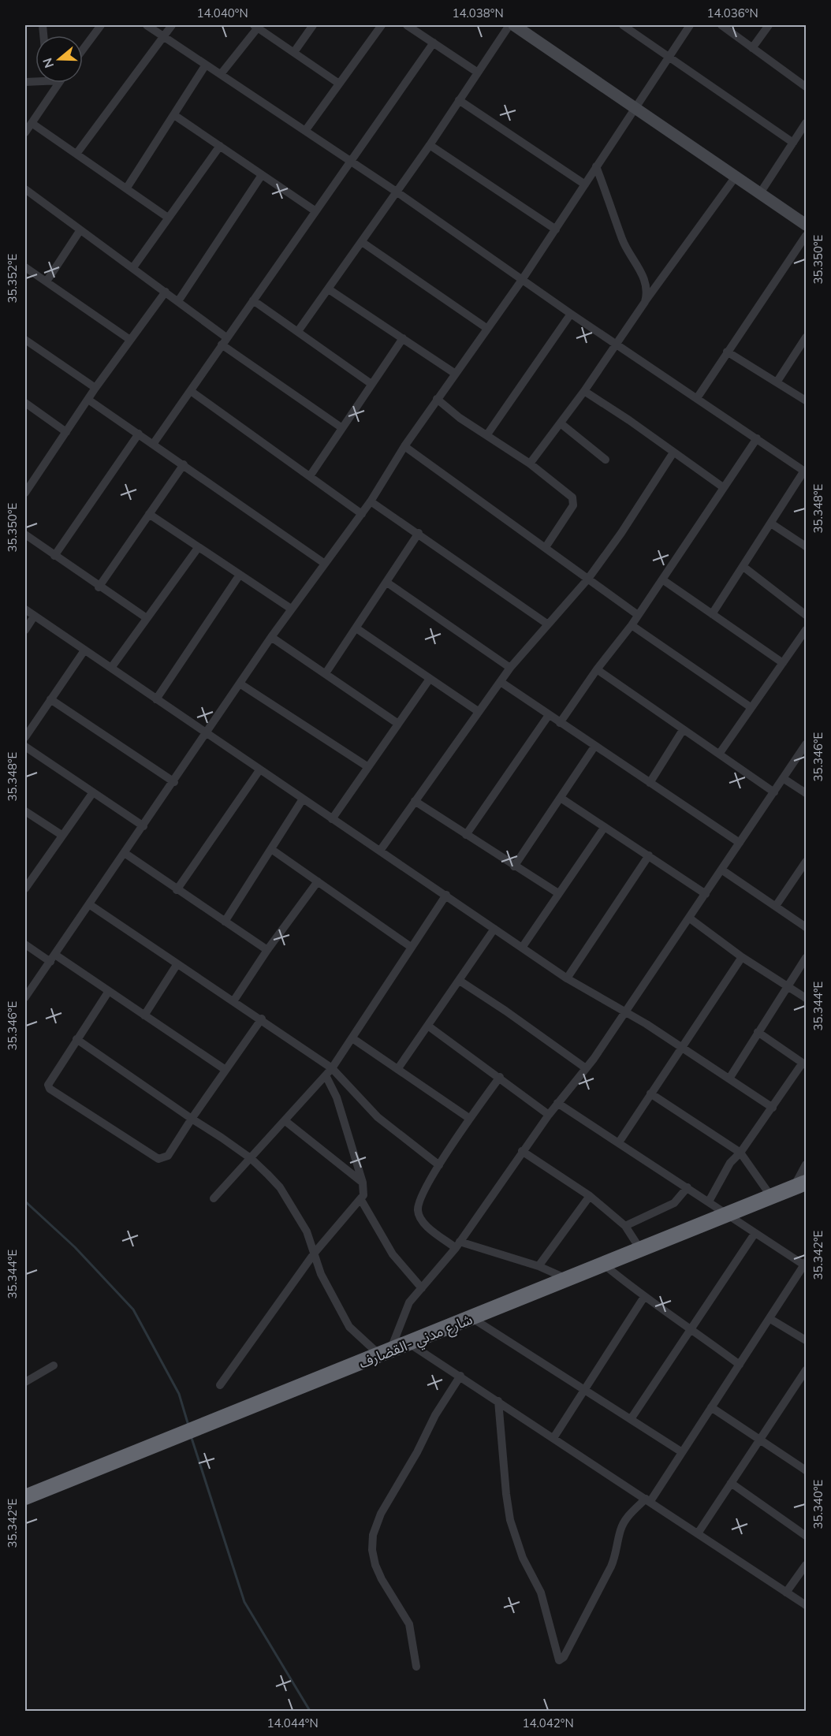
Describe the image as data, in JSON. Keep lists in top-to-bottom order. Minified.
{"streets":{"highway":["شارع مدني -القضارف"]},"north":"left","coordinates":["14.040°N","14.038°N","14.036°N","35.350°E","35.352°E","35.348°E","35.346°E","35.344°E","35.342°E","35.340°E","14.044°N","14.042°N"]}
